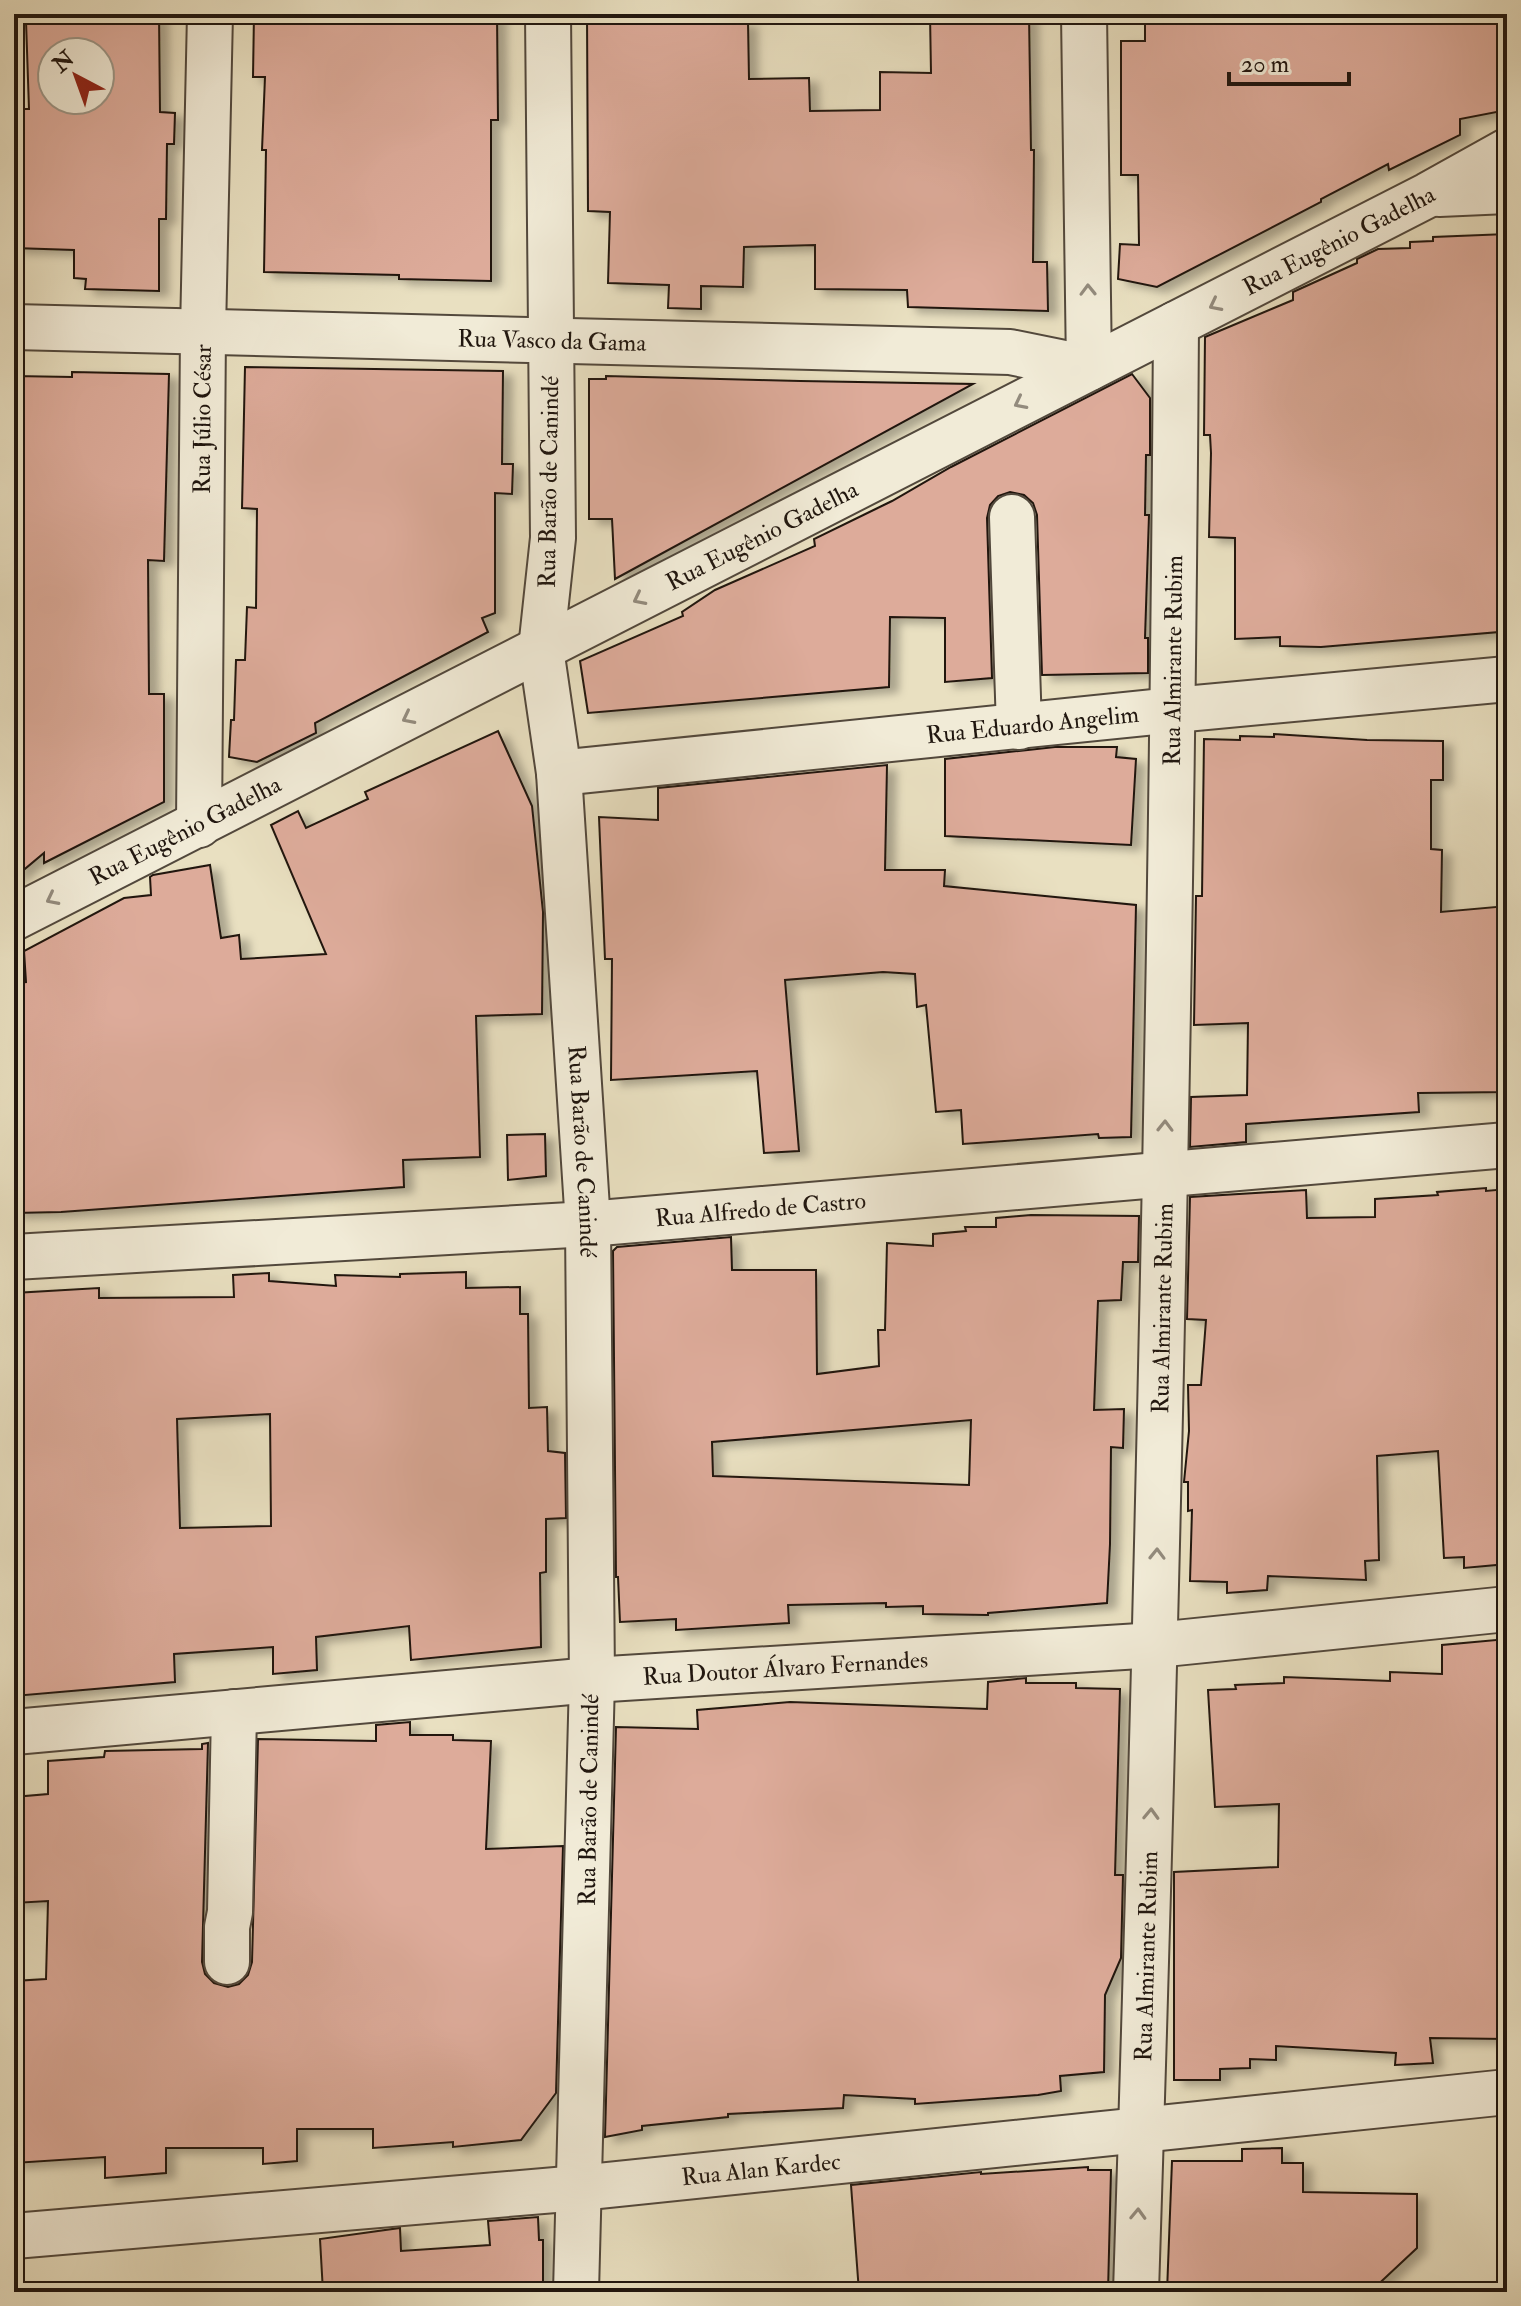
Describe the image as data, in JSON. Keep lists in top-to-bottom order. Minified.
{"streets":{"street":["Rua Eugênio Gadelha","Rua Vasco da Gama","Rua Júlio César","Rua Barão de Canindé","Rua Almirante Rubim","Rua Eduardo Angelim","Rua Alfredo de Castro","Rua Doutor Álvaro Fernandes","Rua Alan Kardec"]},"crossings":[["Rua Eugênio Gadelha","Rua Vasco da Gama"],["Rua Eugênio Gadelha","Rua Júlio César"],["Rua Eugênio Gadelha","Rua Barão de Canindé"],["Rua Eugênio Gadelha","Rua Almirante Rubim"],["Rua Vasco da Gama","Rua Júlio César"],["Rua Vasco da Gama","Rua Barão de Canindé"],["Rua Barão de Canindé","Rua Eduardo Angelim"],["Rua Barão de Canindé","Rua Alfredo de Castro"],["Rua Barão de Canindé","Rua Doutor Álvaro Fernandes"],["Rua Barão de Canindé","Rua Alan Kardec"],["Rua Almirante Rubim","Rua Eduardo Angelim"],["Rua Almirante Rubim","Rua Alfredo de Castro"],["Rua Almirante Rubim","Rua Doutor Álvaro Fernandes"],["Rua Almirante Rubim","Rua Alan Kardec"]],"one_way":["Rua Eugênio Gadelha","Rua Almirante Rubim"],"scale_bar":"20 m","north":"top left"}
